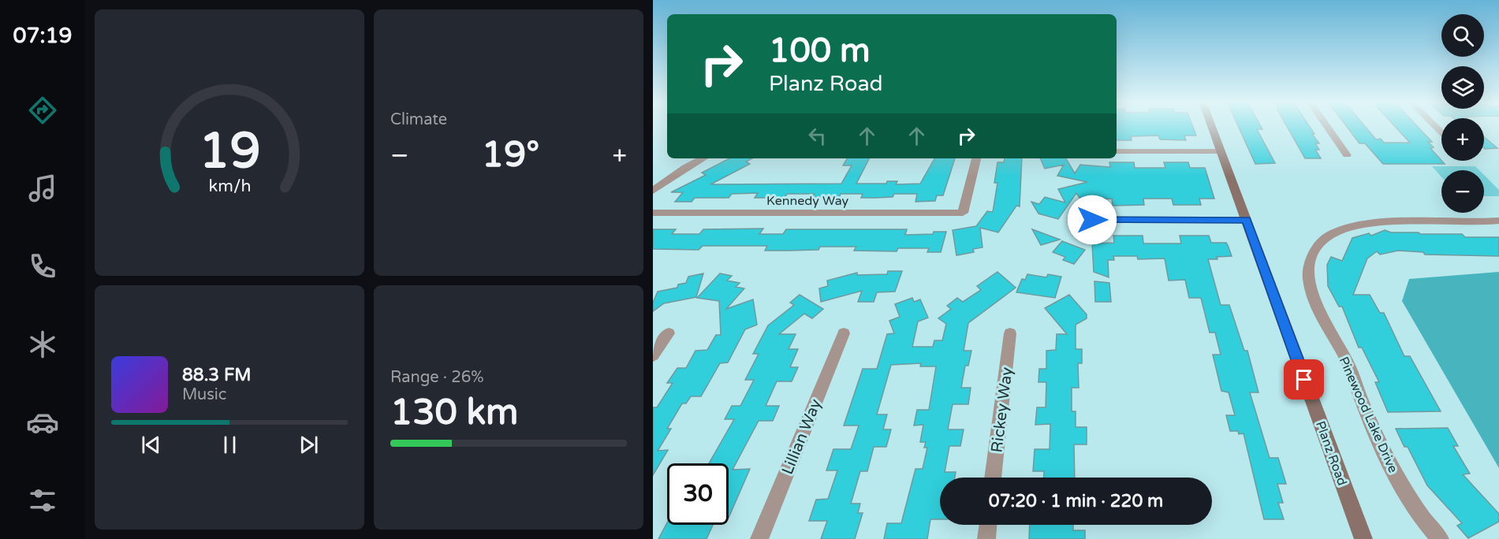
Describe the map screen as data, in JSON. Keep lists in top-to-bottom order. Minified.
{"streets":{"street":["Kennedy Way","Rickey Way","Pinewood Lake Drive","Lillian Way","Planz Road"]},"page":{"tabs":"07:19","tile":["Climate",["Range · 26%","130 km"]],"map_buttons":["+","−"],"turn":["100 m","Planz Road"],"heat":["−","19°","+"],"song":["88.3 FM","Music"],"limit":"30","trip":"07:20 · 1 min · 220 m","gauge":["19","km/h"]}}
